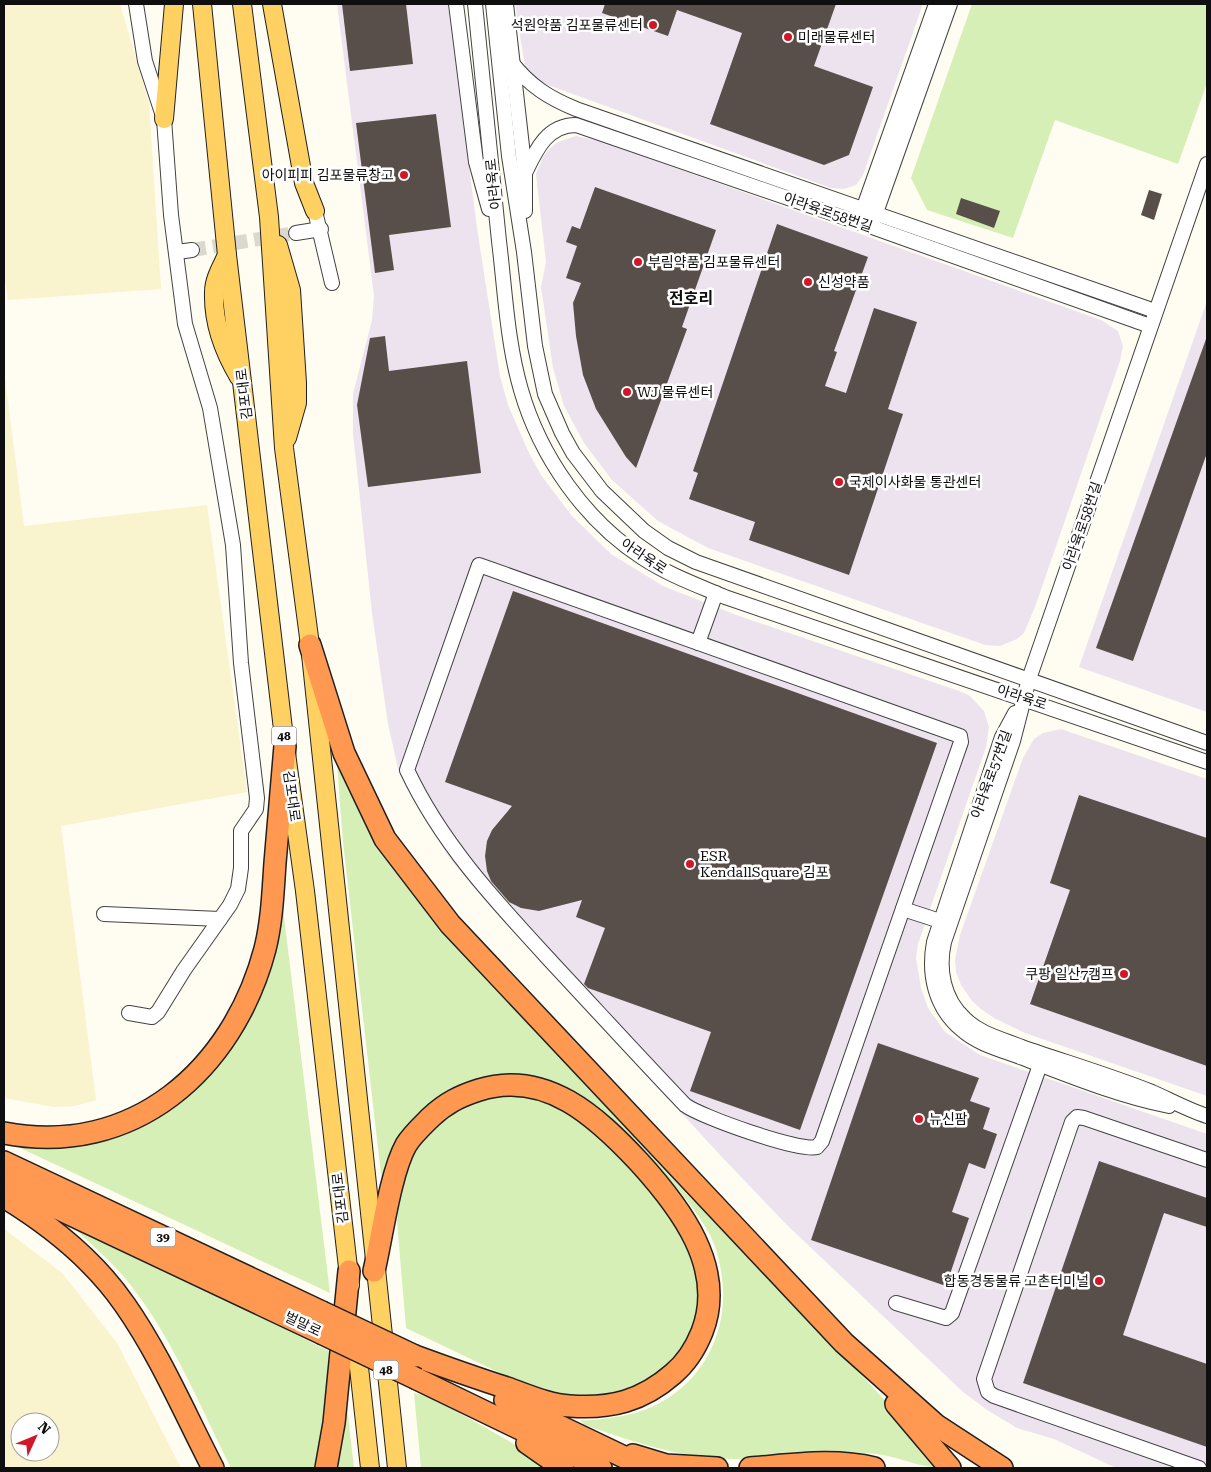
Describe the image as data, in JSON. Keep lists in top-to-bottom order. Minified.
{"streets":{"highway":["39","벌말로"],"main road":["김포대로","48"],"street":["아라육로","아라육로58번길","아라육로57번길"]},"crossings":[["아라육로","아라육로58번길"],["아라육로","아라육로57번길"],["아라육로58번길","아라육로57번길"]],"districts":["전호리"],"places":["석원약품 김포물류센터","미래물류센터","아이피피 김포물류창고","부림약품 김포물류센터","신성약품","WJ 물류센터","국제이사화물 통관센터","ESR KendallSquare 김포","쿠팡 일산7캠프","뉴신팜","합동경동물류 고촌터미널"],"north":"top right"}
